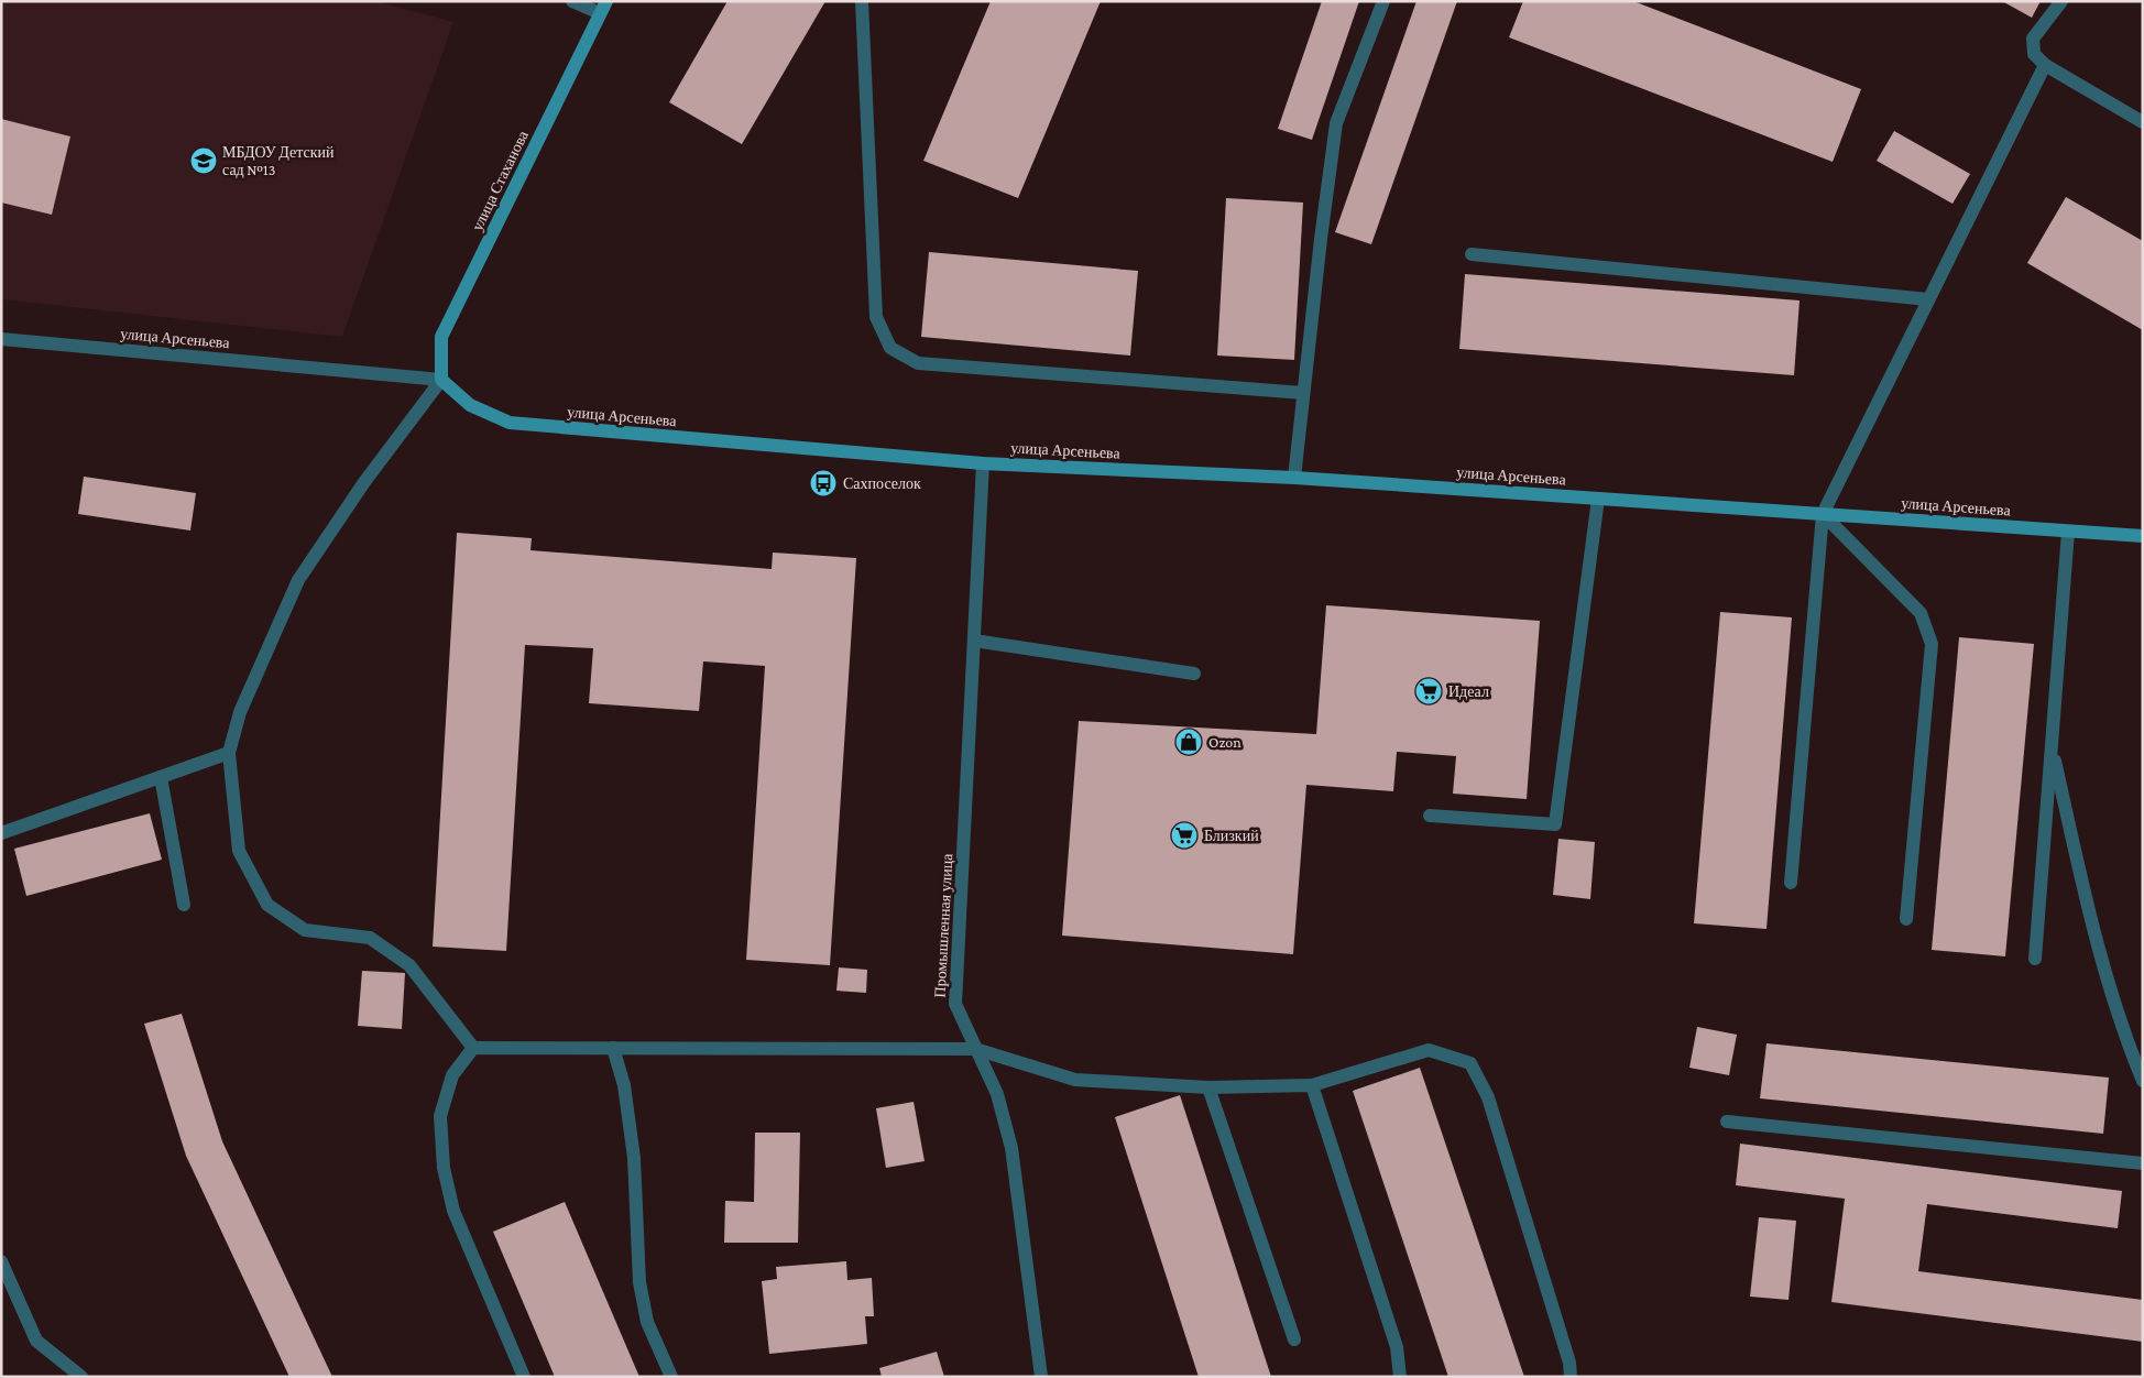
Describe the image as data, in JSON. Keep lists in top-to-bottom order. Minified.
{"streets":{"street":["улица Стаханова","улица Арсеньева","Промышленная улица"]},"crossings":[["улица Стаханова","улица Арсеньева"],["улица Арсеньева","Промышленная улица"]],"places":{"school or university":["МБДОУ Детский сад №13"],"bus stop":["Сахпоселок"],"supermarket":["Идеал","Близкий"],"shop":["Ozon"]}}
